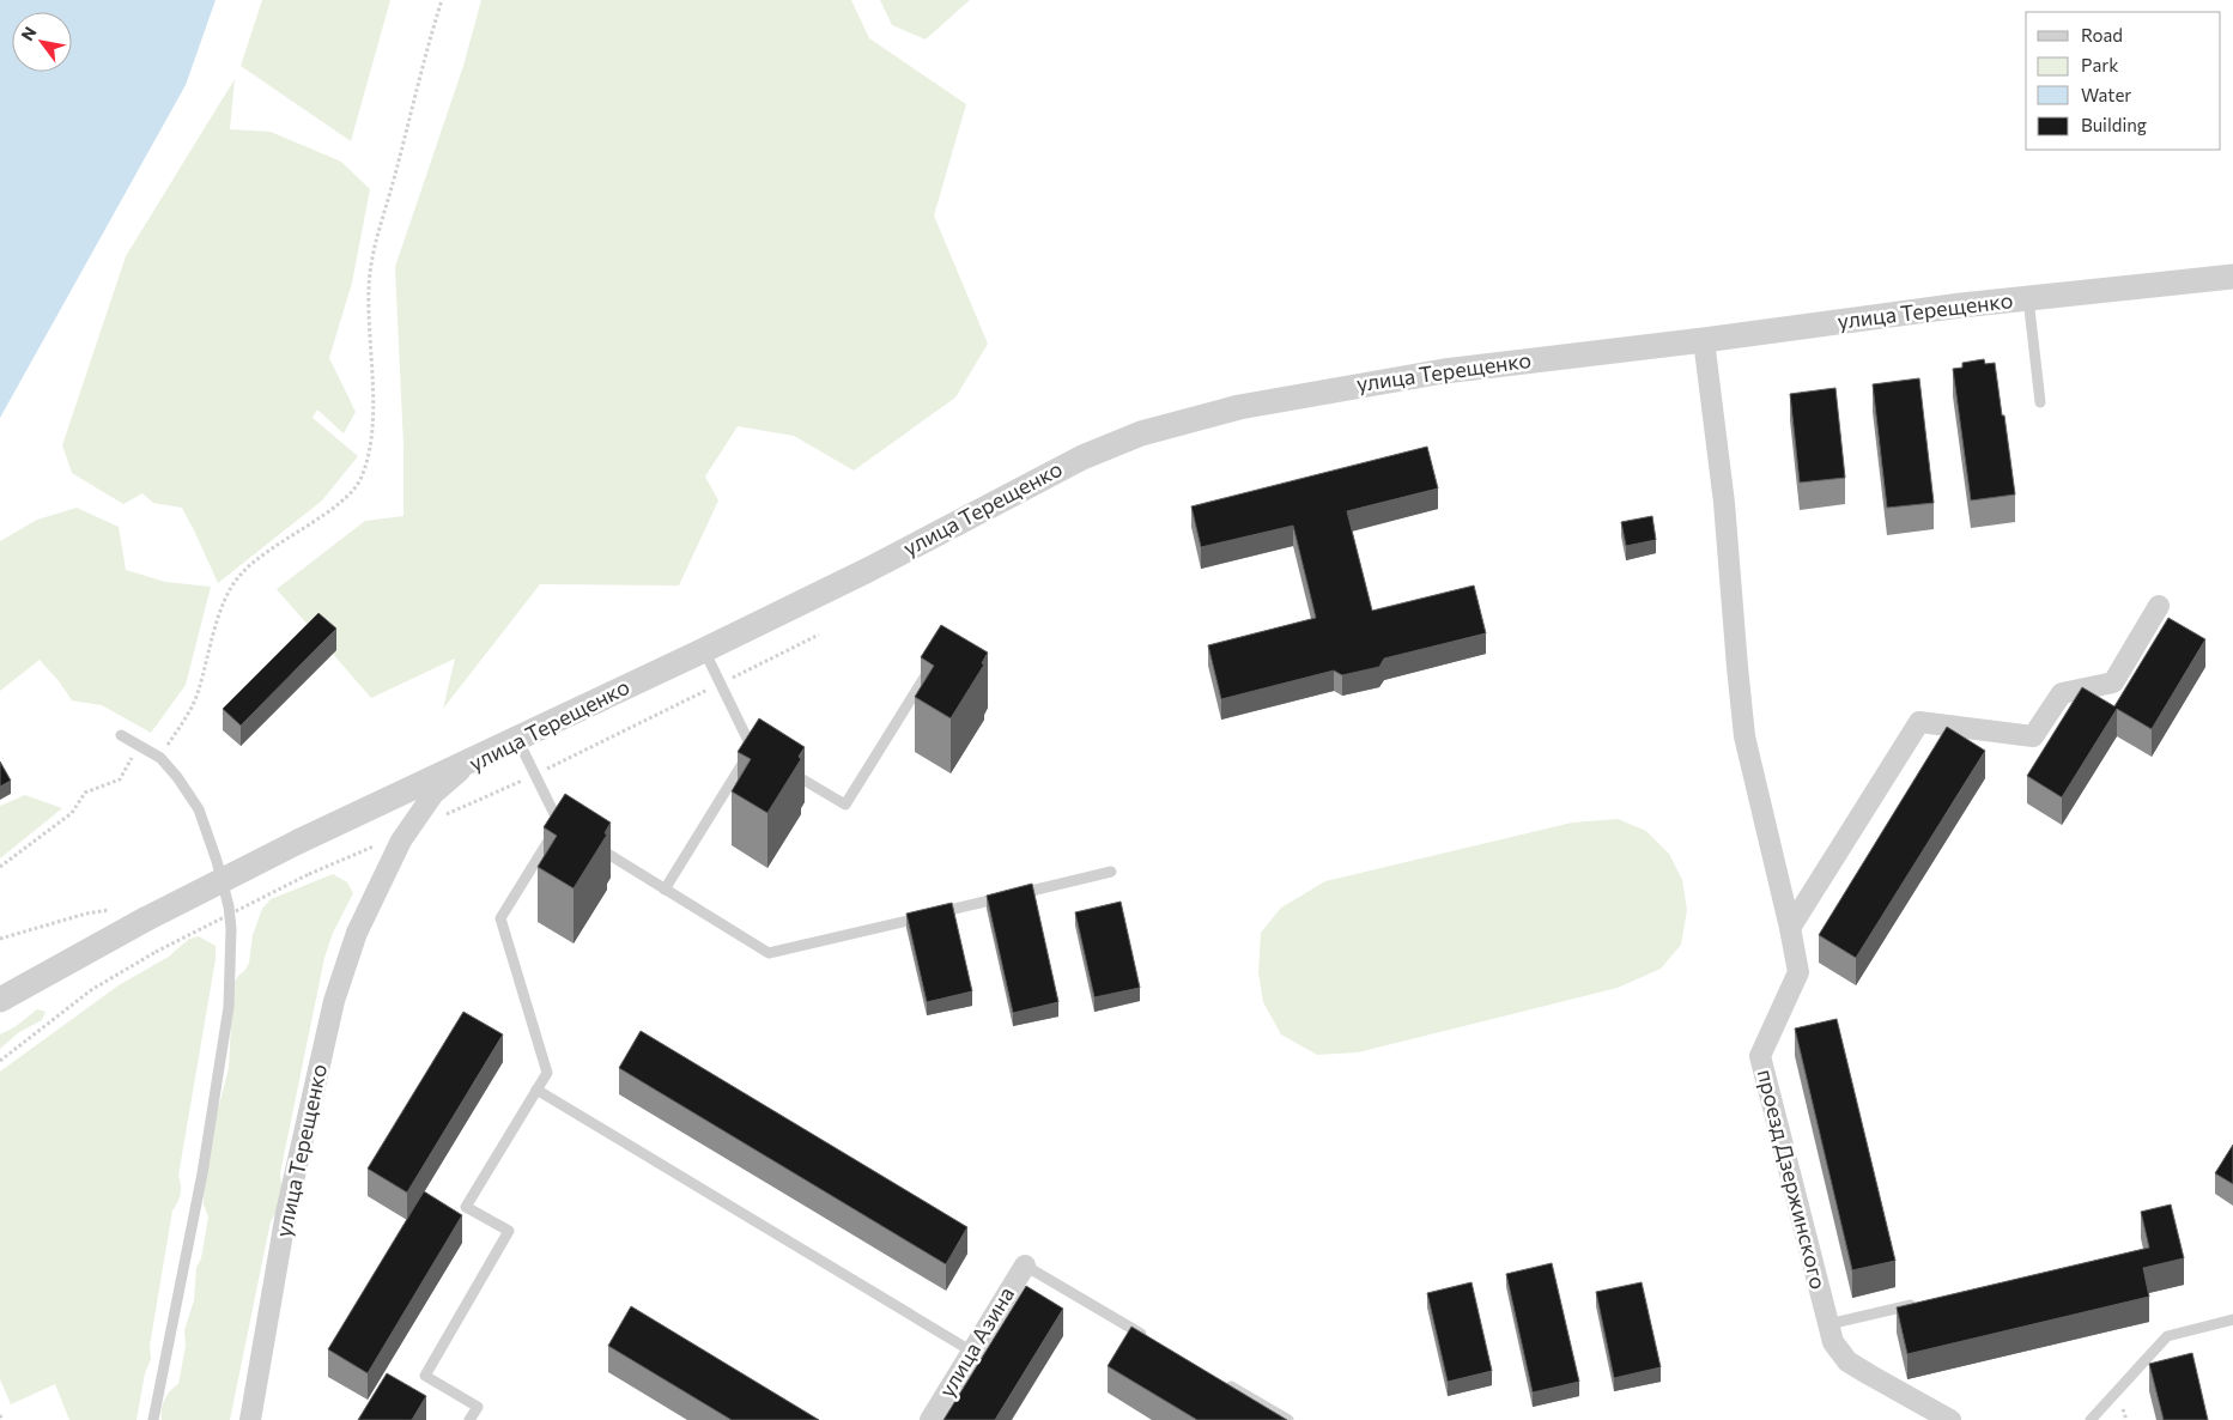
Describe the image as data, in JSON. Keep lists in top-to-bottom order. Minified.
{"streets":{"street":["улица Терещенко","проезд Дзержинского","улица Азина"]},"crossings":[["улица Терещенко","проезд Дзержинского"]],"legend":["Road","Park","Water","Building"],"north":"top left"}
